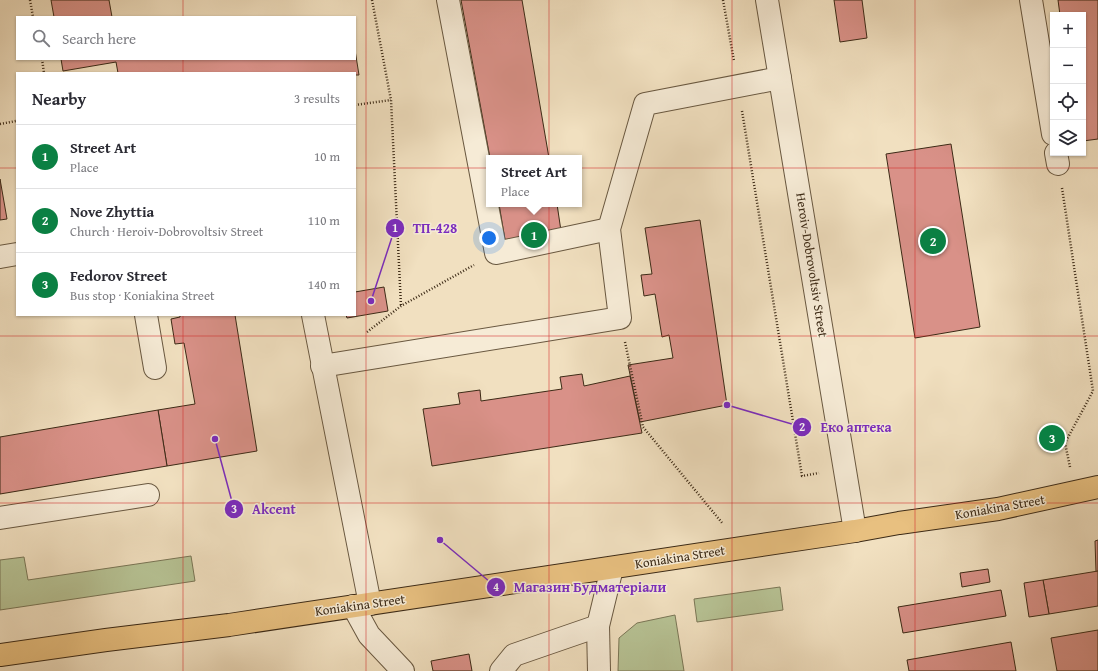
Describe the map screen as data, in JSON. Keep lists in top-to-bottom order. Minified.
{"streets":{"main road":["Koniakina Street"],"street":["Heroiv-Dobrovoltsiv Street"]},"crossings":[["Heroiv-Dobrovoltsiv Street","Koniakina Street"]],"places":["ТП-428","Еко аптека","Akcent","Магазин Будматеріали"],"page":{"map_buttons":["+","−"],"search":"Search here","heading":["Nearby","3 results"],"list":[{"mark":"1","name":"Street Art","note":"Place","value":"10 m"},{"mark":"2","name":"Nove Zhyttia","note":"Church · Heroiv-Dobrovoltsiv Street","value":"110 m"},{"mark":"3","name":"Fedorov Street","note":"Bus stop · Koniakina Street","value":"140 m"}],"popup":["Street Art","Place"],"pins":["1","2","3"]}}
